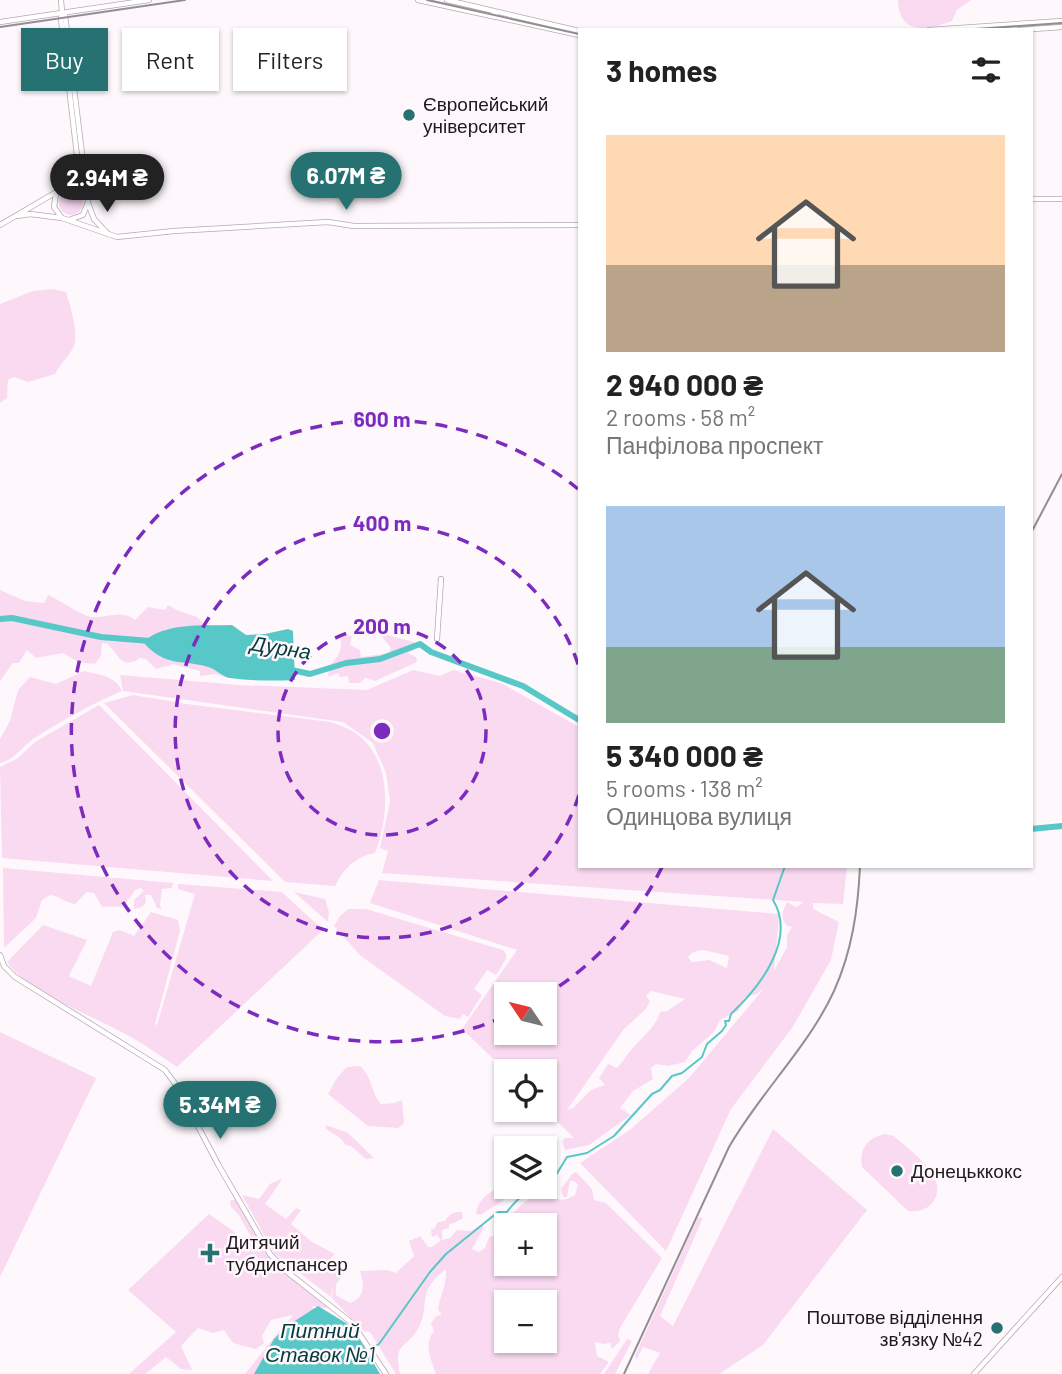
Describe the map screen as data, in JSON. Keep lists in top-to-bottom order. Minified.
{"water":["Дурна","Питний Ставок №1"],"places":{"other":["Європейський університет","Донецьккокс","Поштове відділення зв'язку №42"],"health":["Дитячий тубдиспансер"]},"north":"top left","page":{"chip":["Buy","Rent","Filters"],"heading":"3 homes","list":[{"name":"2 940 000 ₴","note":"2 rooms · 58 m² · Панфілова проспект"},{"name":"5 340 000 ₴","note":"5 rooms · 138 m² · Одинцова вулиця"}],"price":["6.07M ₴","2.94M ₴","5.34M ₴"],"map_buttons":["+","−"]},"rings":["600 m","400 m","200 m"]}
